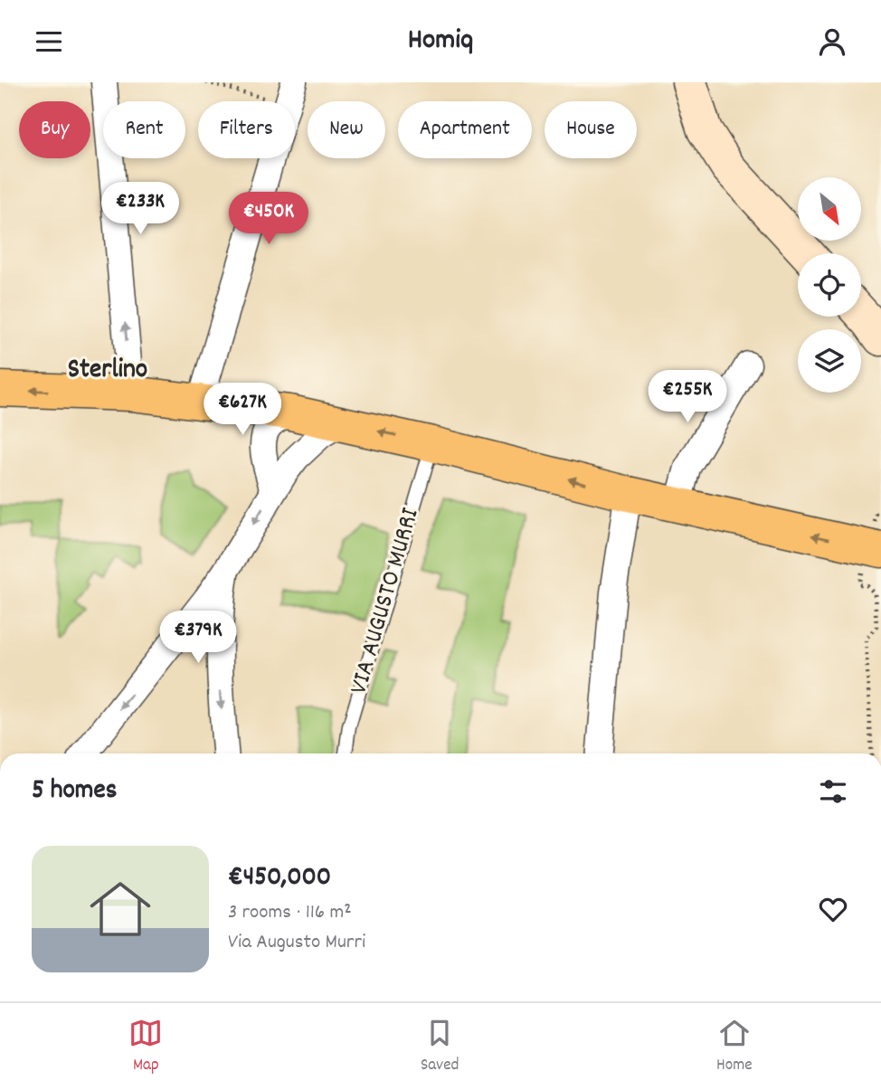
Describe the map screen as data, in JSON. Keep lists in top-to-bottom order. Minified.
{"streets":{"lane":["VIA AUGUSTO MURRI"]},"districts":["Sterlino"],"north":"bottom right","page":{"header":"Homiq","chip":["Buy","Rent","Filters","New","Apartment","House"],"price":["€233K","€450K","€255K","€627K","€379K"],"heading":"5 homes","list":[{"name":"€450,000","note":"3 rooms · 116 m² · Via Augusto Murri"}],"tabs":["Map","Saved","Home"]}}
